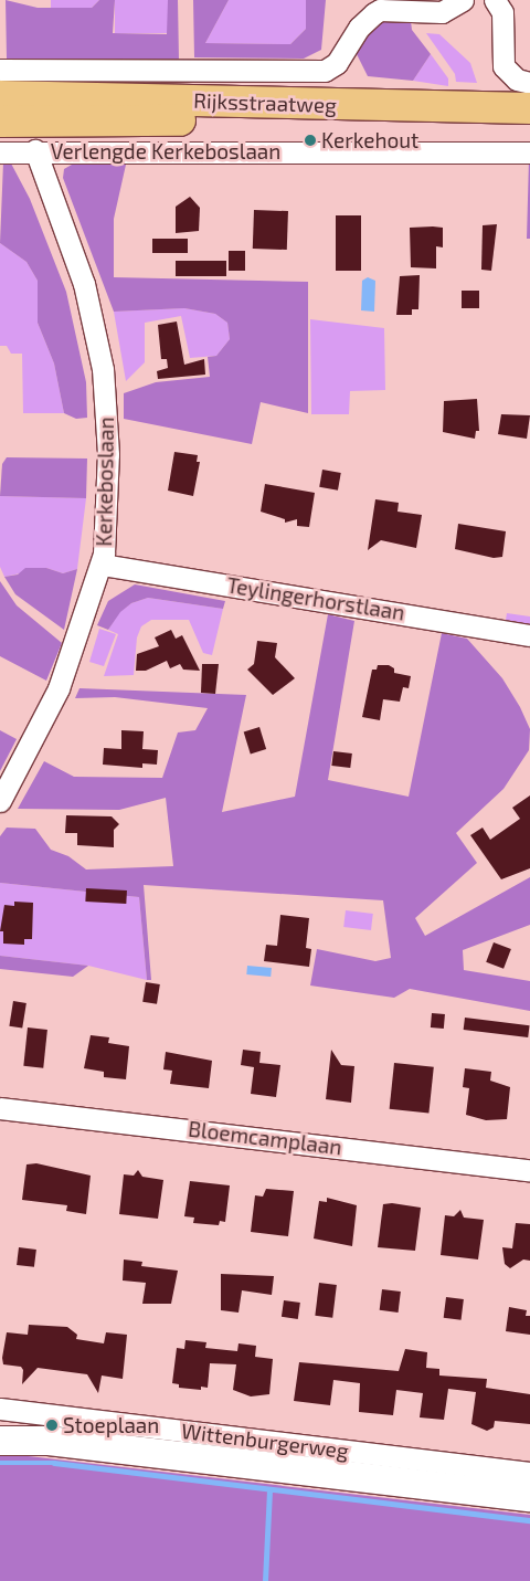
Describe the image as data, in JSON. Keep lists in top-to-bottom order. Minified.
{"streets":{"main road":["Rijksstraatweg"],"street":["Verlengde Kerkeboslaan","Kerkeboslaan","Teylingerhorstlaan","Bloemcamplaan","Wittenburgerweg"]},"crossings":[["Verlengde Kerkeboslaan","Kerkeboslaan"],["Kerkeboslaan","Teylingerhorstlaan"]],"places":["Kerkehout","Stoeplaan"]}
